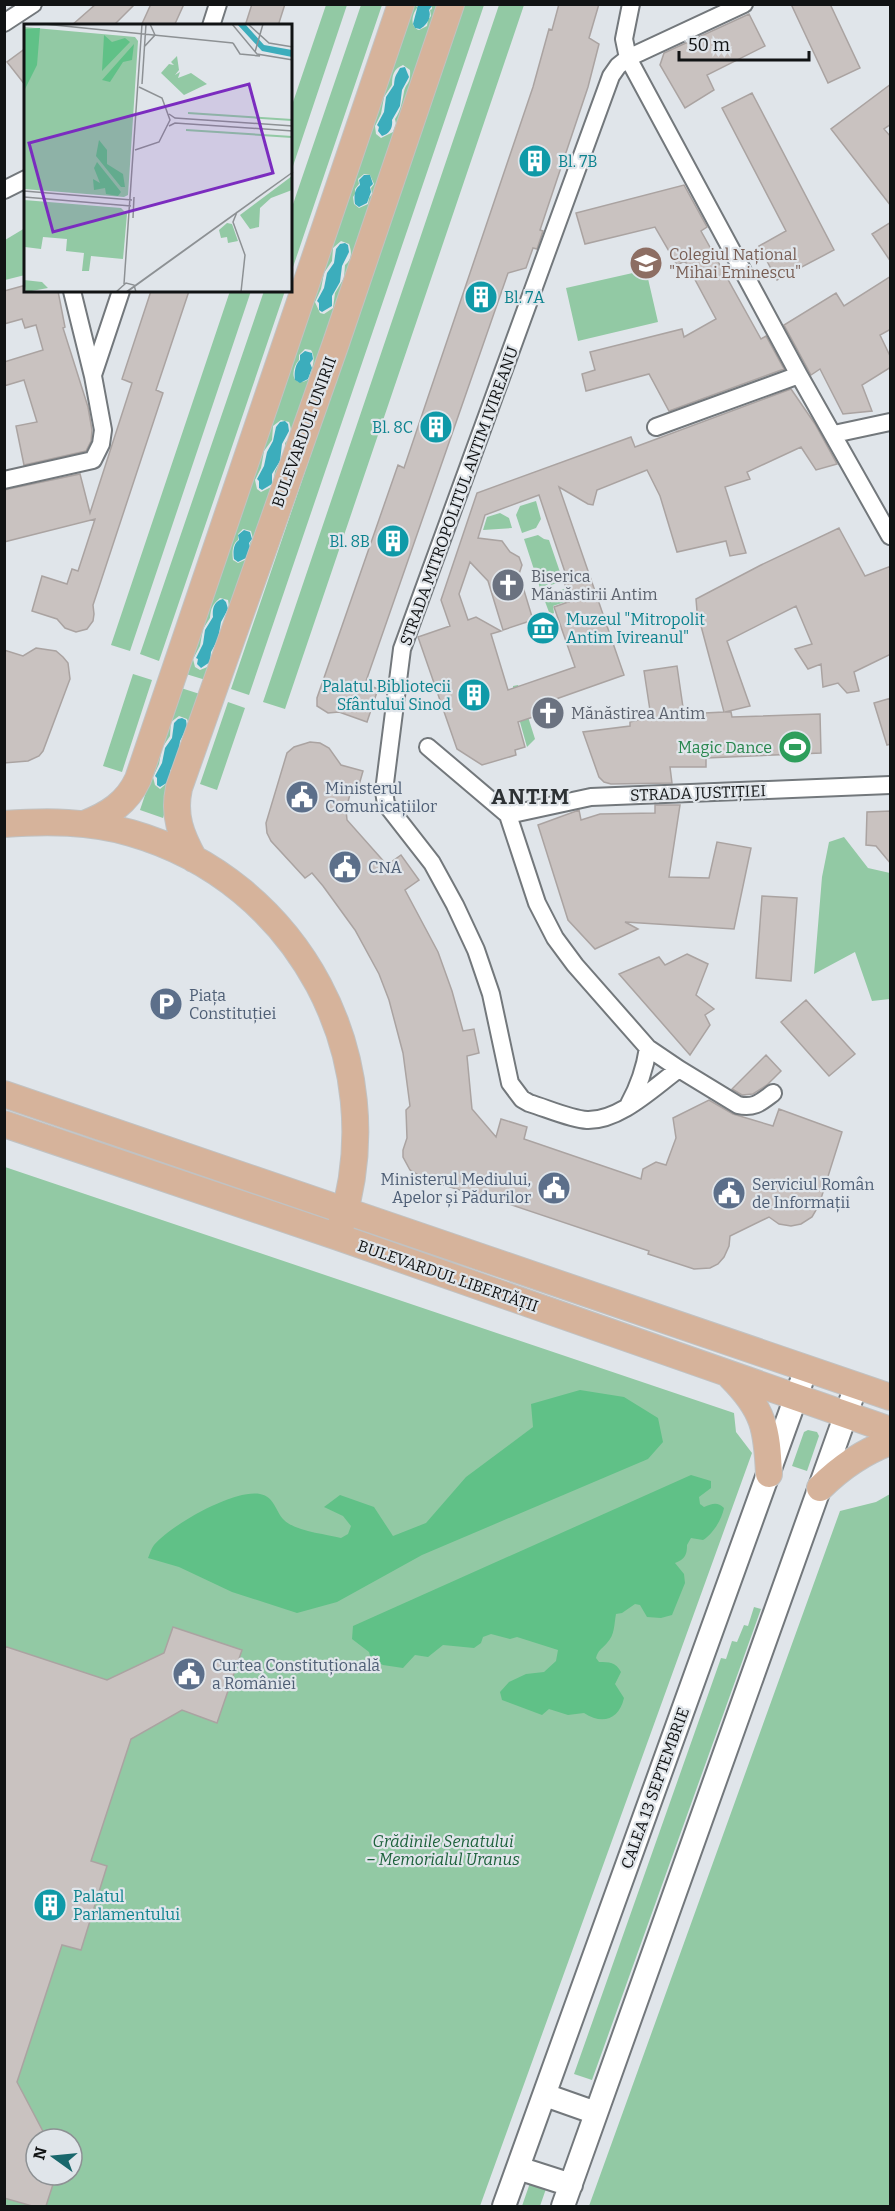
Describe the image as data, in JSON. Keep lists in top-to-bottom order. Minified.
{"streets":{"main road":["BULEVARDUL UNIRII","BULEVARDUL LIBERTĂȚII","CALEA 13 SEPTEMBRIE"],"street":["STRADA MITROPOLITUL ANTIM IVIREANU","STRADA JUSTIȚIEI"]},"crossings":[["BULEVARDUL LIBERTĂȚII","CALEA 13 SEPTEMBRIE"]],"districts":["ANTIM"],"parks":["Grădinile Senatului – Memorialul Uranus"],"places":{"building":["Bl. 7B","Bl. 7A","Bl. 8C","Bl. 8B","Palatul Bibliotecii Sfântului Sinod","Palatul Parlamentului"],"school or university":["Colegiul Național \"Mihai Eminescu\""],"church":["Biserica Mănăstirii Antim","Mănăstirea Antim"],"museum":["Muzeul \"Mitropolit Antim Ivireanul\""],"sports":["Magic Dance"],"public building":["Ministerul Comunicațiilor","CNA","Ministerul Mediului, Apelor și Pădurilor","Serviciul Român de Informații","Curtea Constituțională a României"],"parking":["Piața Constituției"]},"scale_bar":"50 m","north":"left"}
